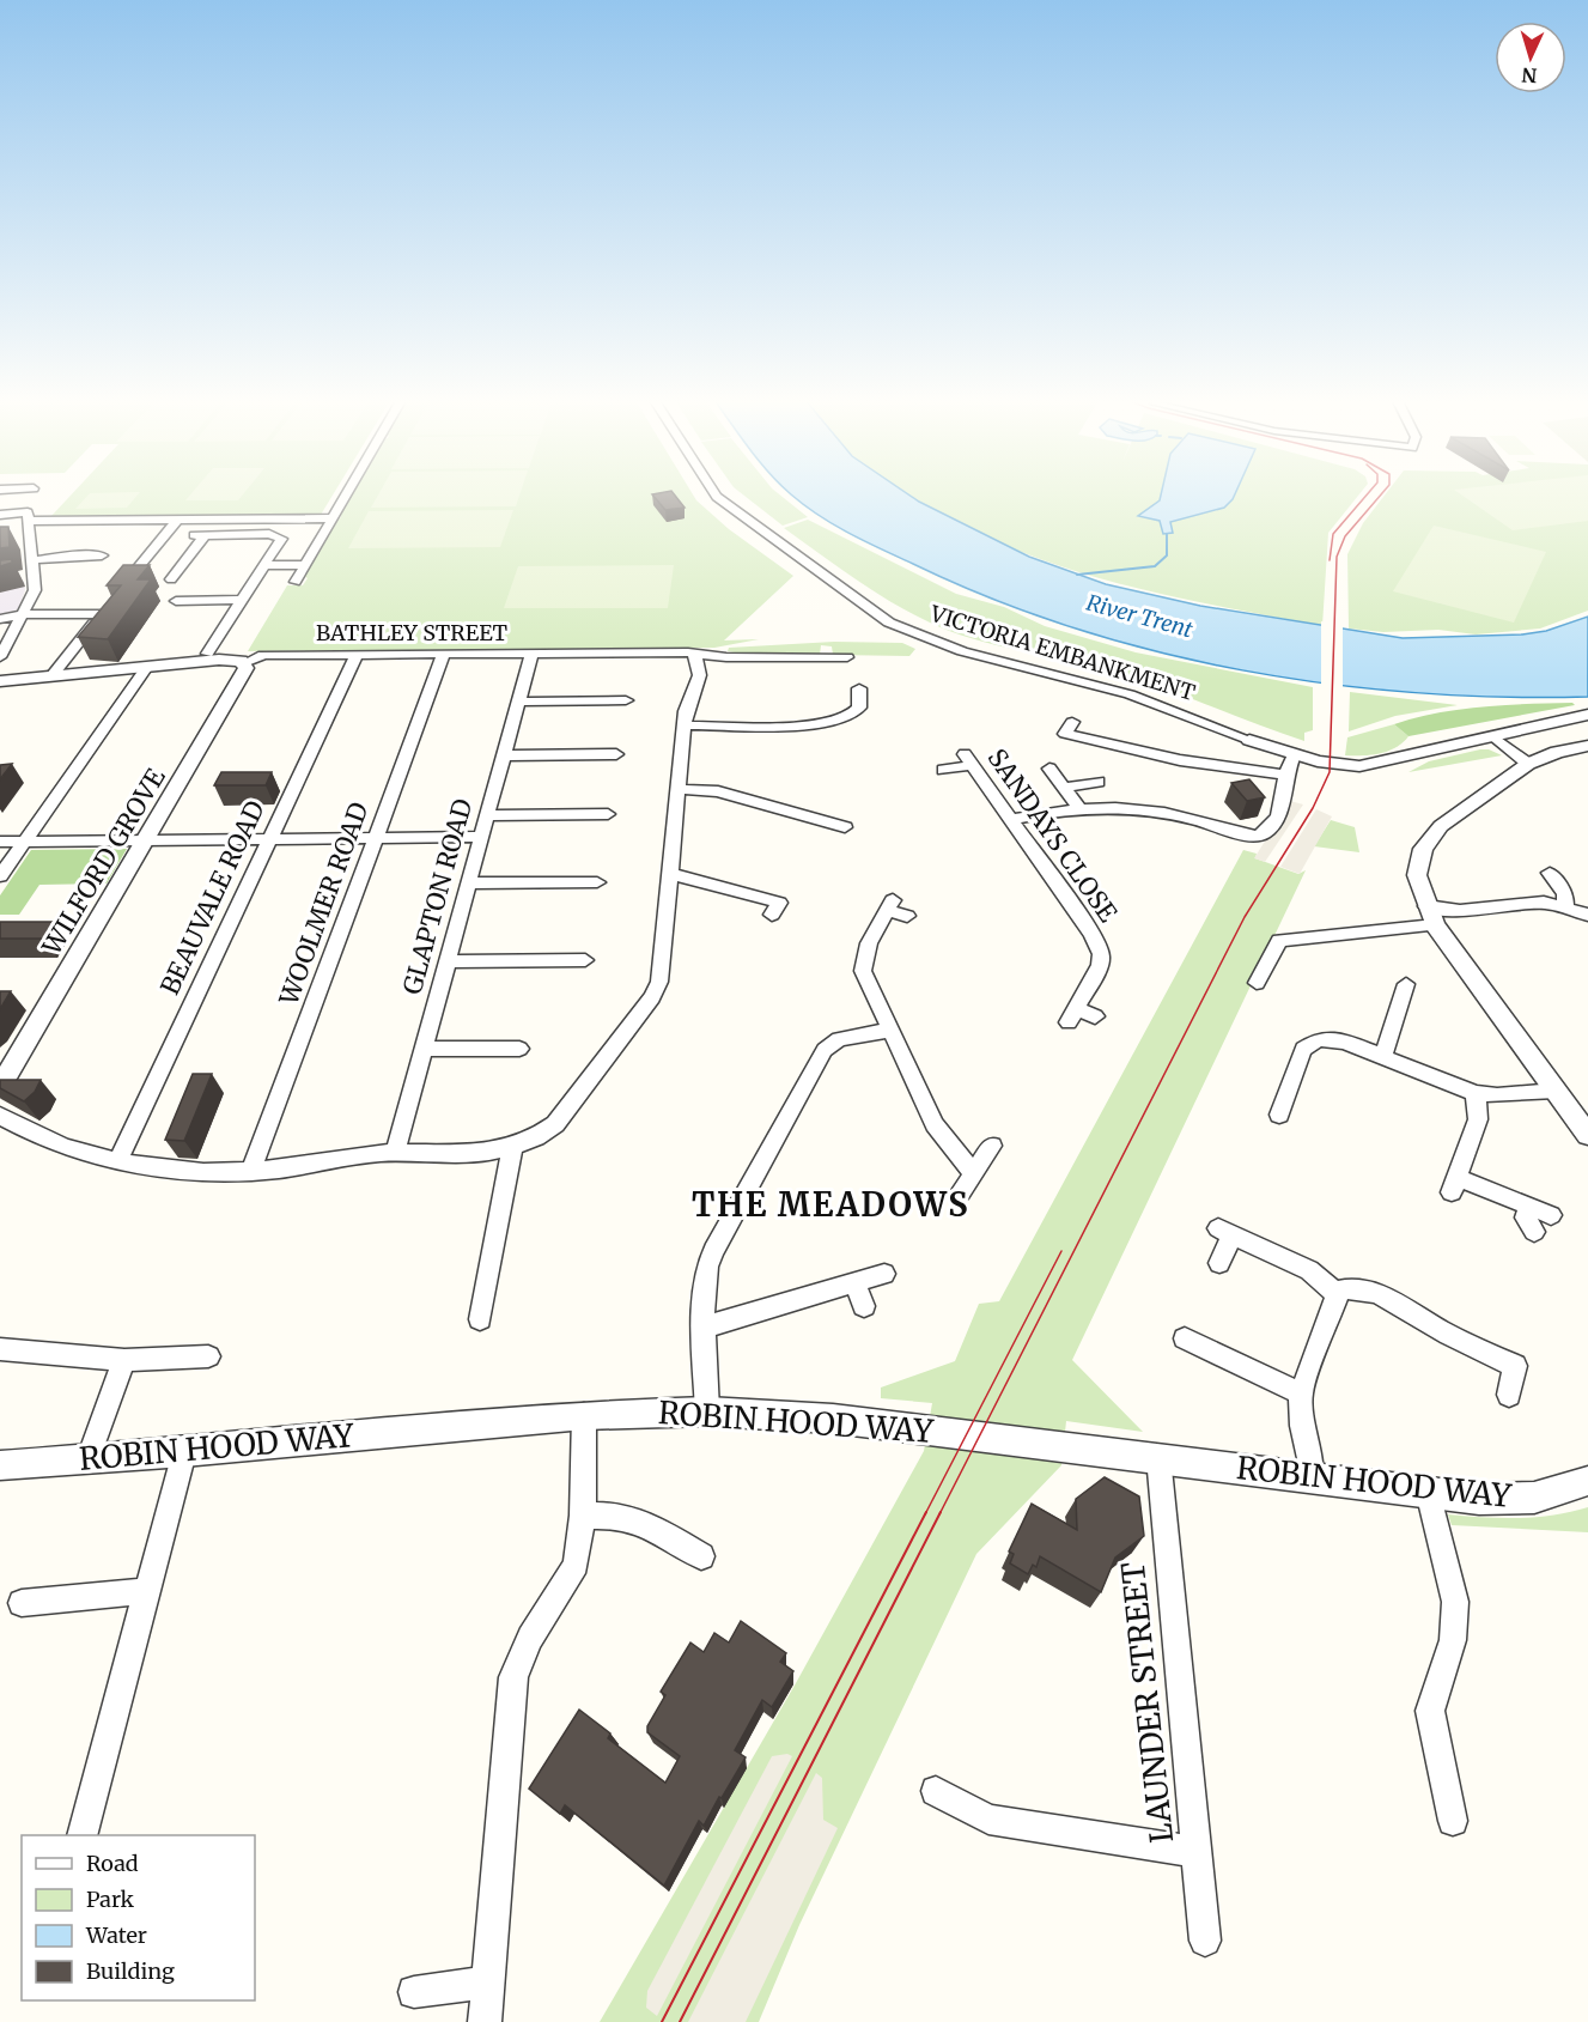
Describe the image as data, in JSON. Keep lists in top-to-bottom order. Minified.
{"streets":{"street":["BATHLEY STREET","VICTORIA EMBANKMENT","SANDAYS CLOSE","WILFORD GROVE","GLAPTON ROAD","BEAUVALE ROAD","WOOLMER ROAD","ROBIN HOOD WAY","LAUNDER STREET"]},"crossings":[["BATHLEY STREET","WILFORD GROVE"],["BATHLEY STREET","GLAPTON ROAD"],["BATHLEY STREET","BEAUVALE ROAD"],["BATHLEY STREET","WOOLMER ROAD"],["ROBIN HOOD WAY","LAUNDER STREET"]],"districts":["THE MEADOWS"],"water":["River Trent"],"legend":["Road","Park","Water","Building"],"north":"bottom"}
